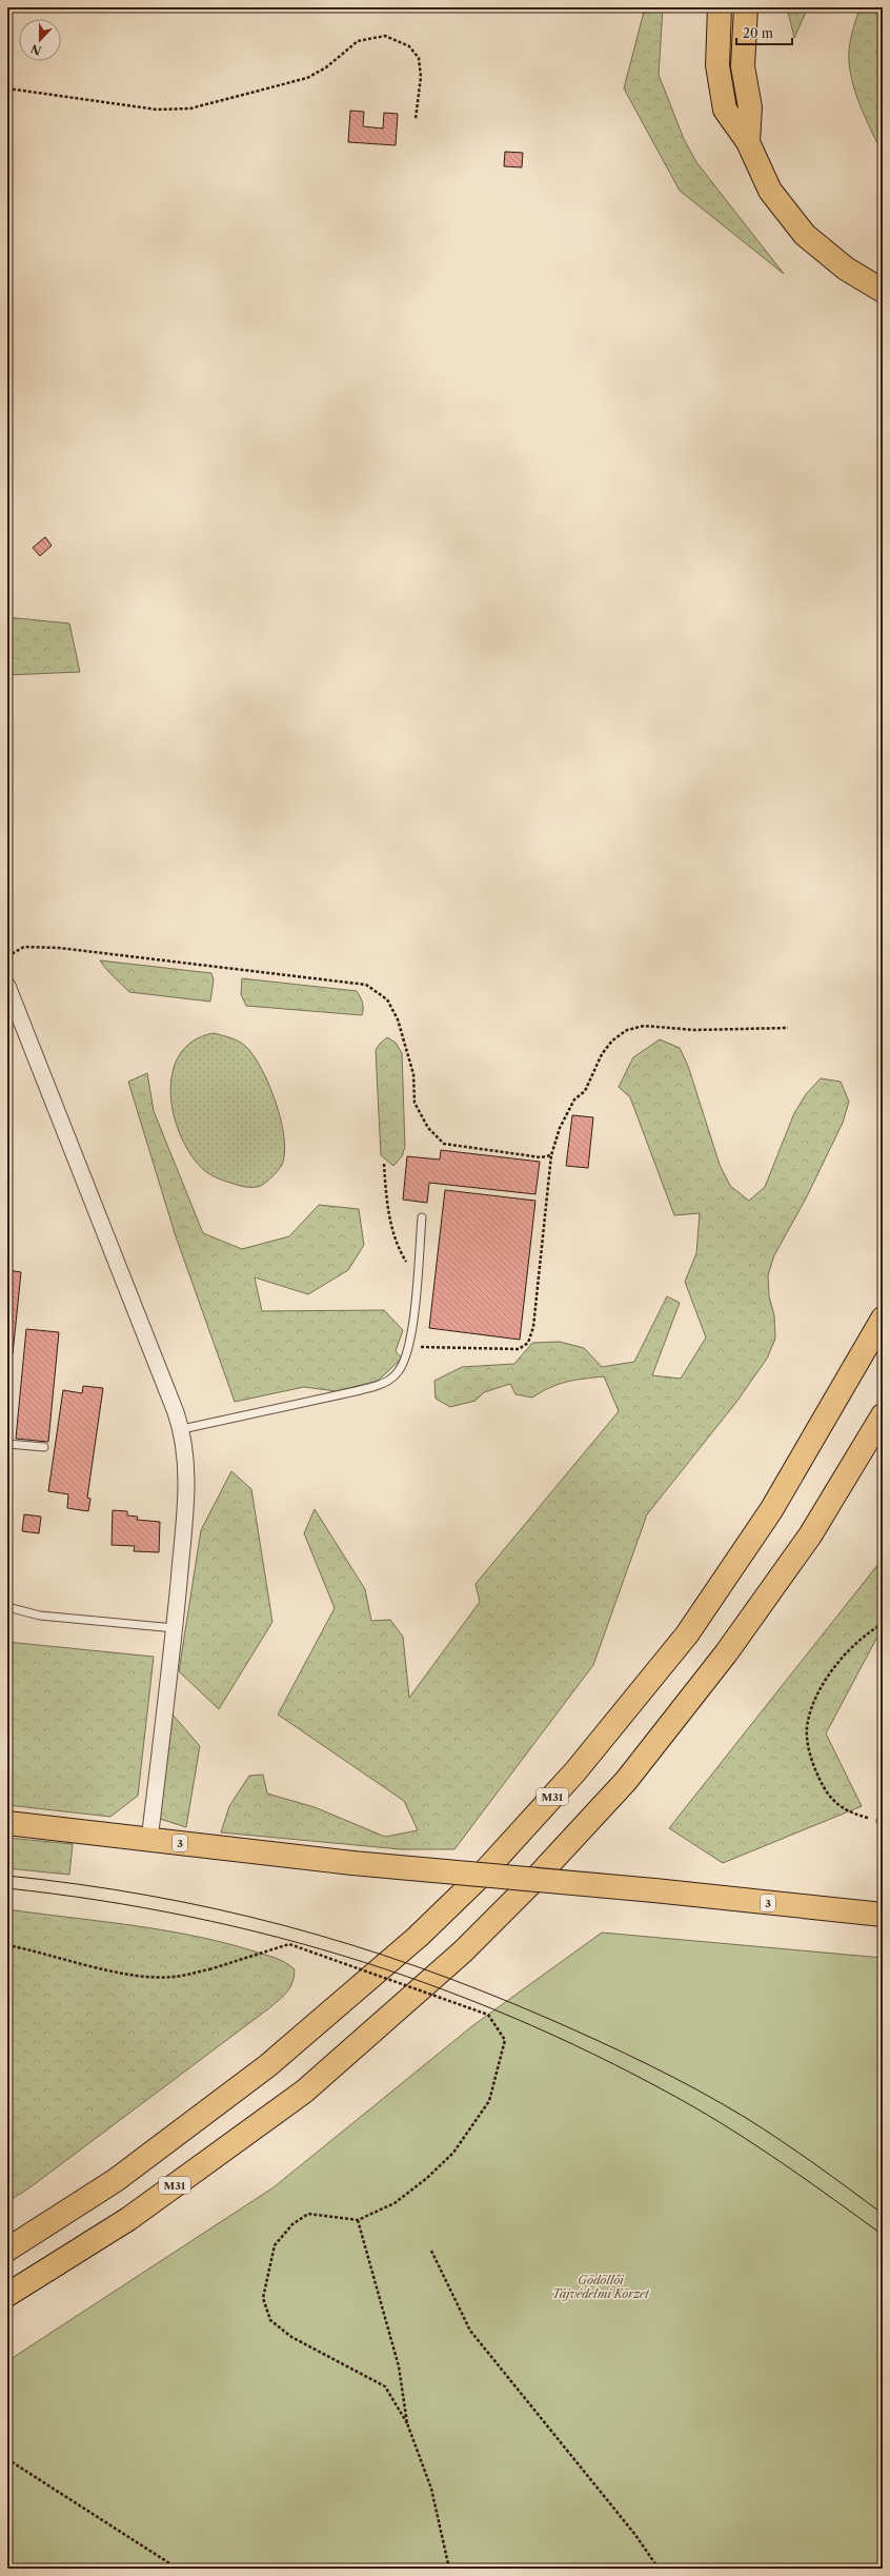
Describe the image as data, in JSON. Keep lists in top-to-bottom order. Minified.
{"streets":{"main road":["M31","3"]},"parks":["Gödöllői Tájvédelmi Körzet"],"scale_bar":"20 m","north":"bottom"}
